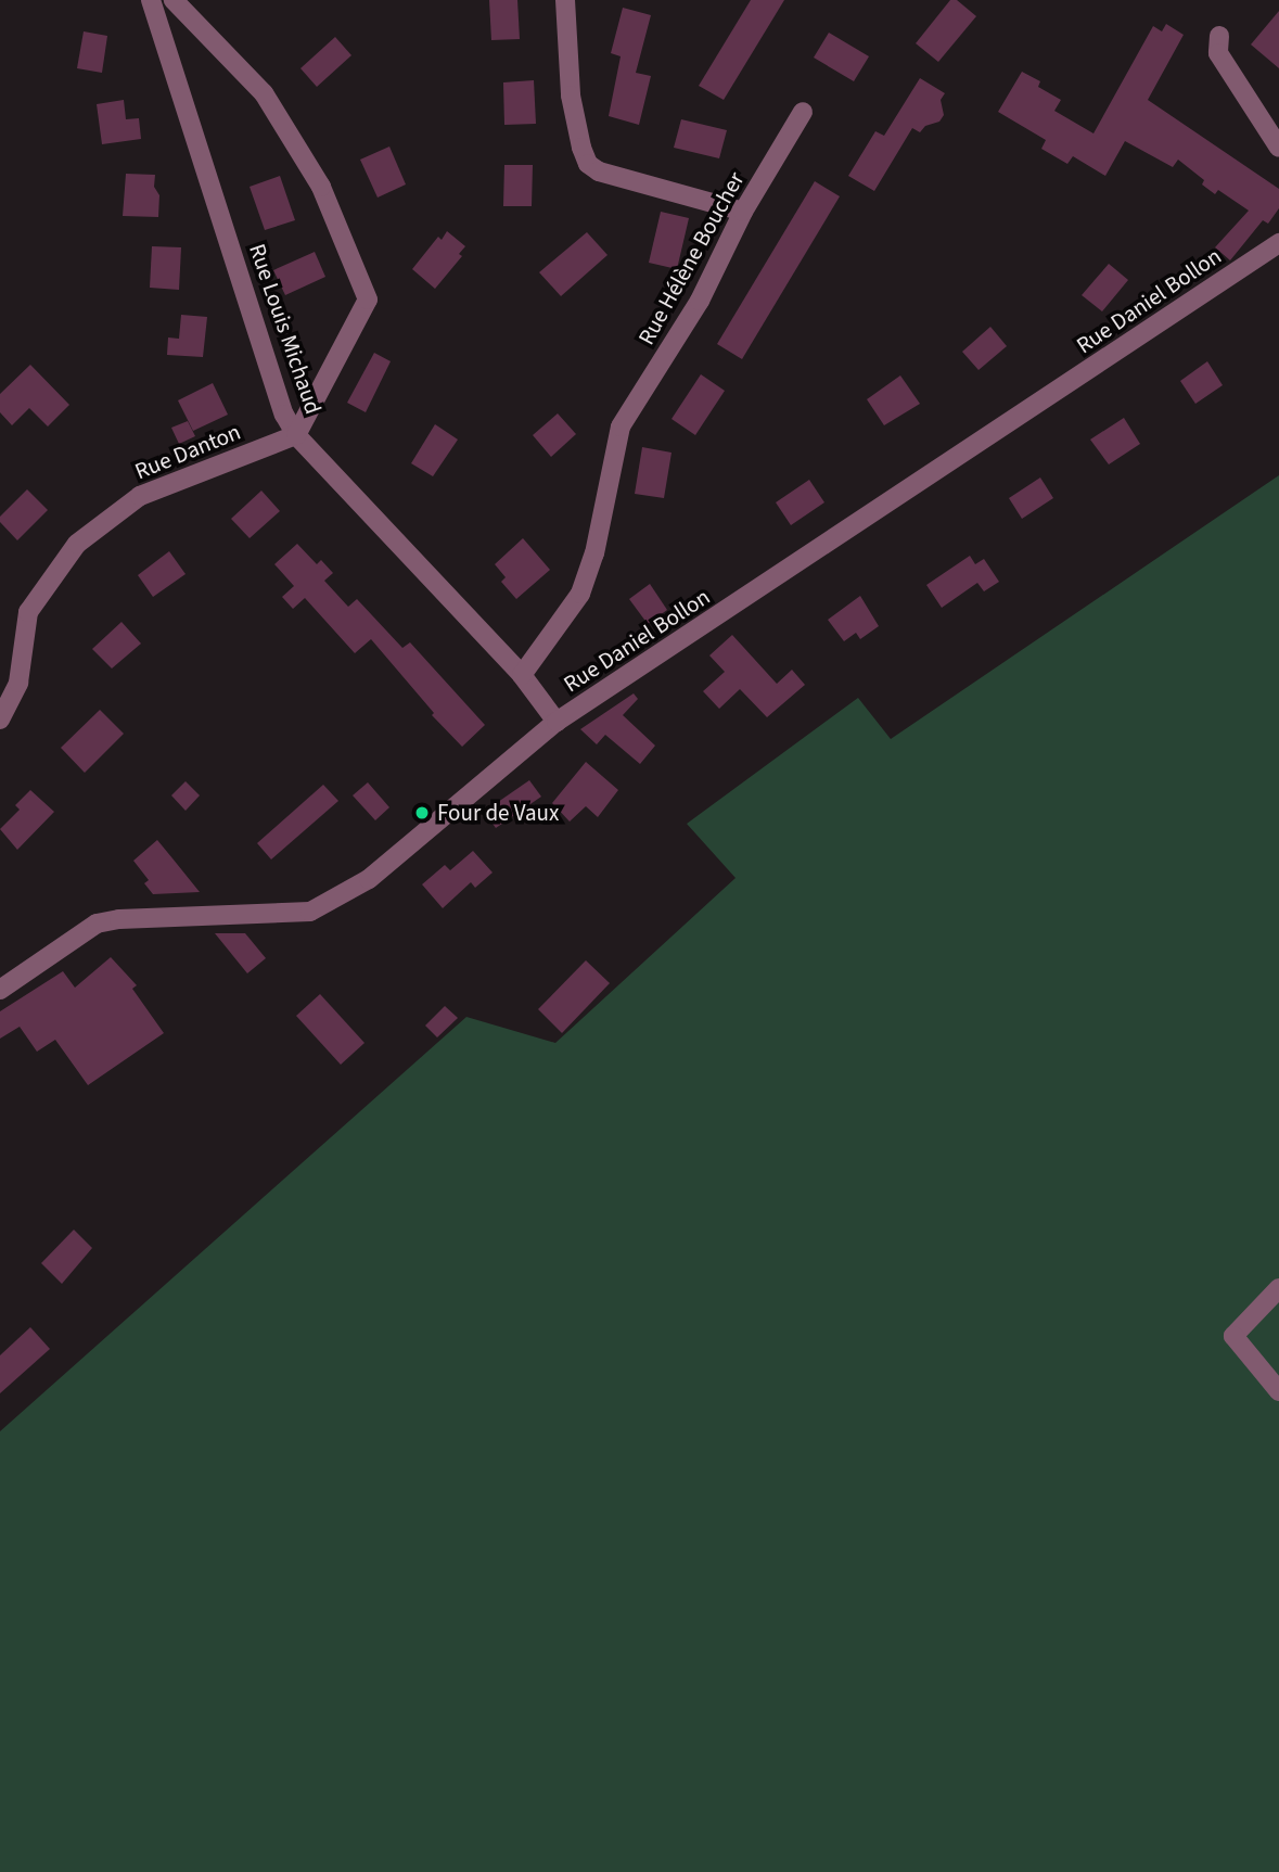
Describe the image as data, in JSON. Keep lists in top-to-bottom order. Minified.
{"streets":{"street":["Rue Hélène Boucher","Rue Daniel Bollon","Rue Louis Michaud","Rue Danton"]},"crossings":[["Rue Hélène Boucher","Rue Louis Michaud"],["Rue Daniel Bollon","Rue Louis Michaud"],["Rue Louis Michaud","Rue Danton"]],"places":["Four de Vaux"]}
